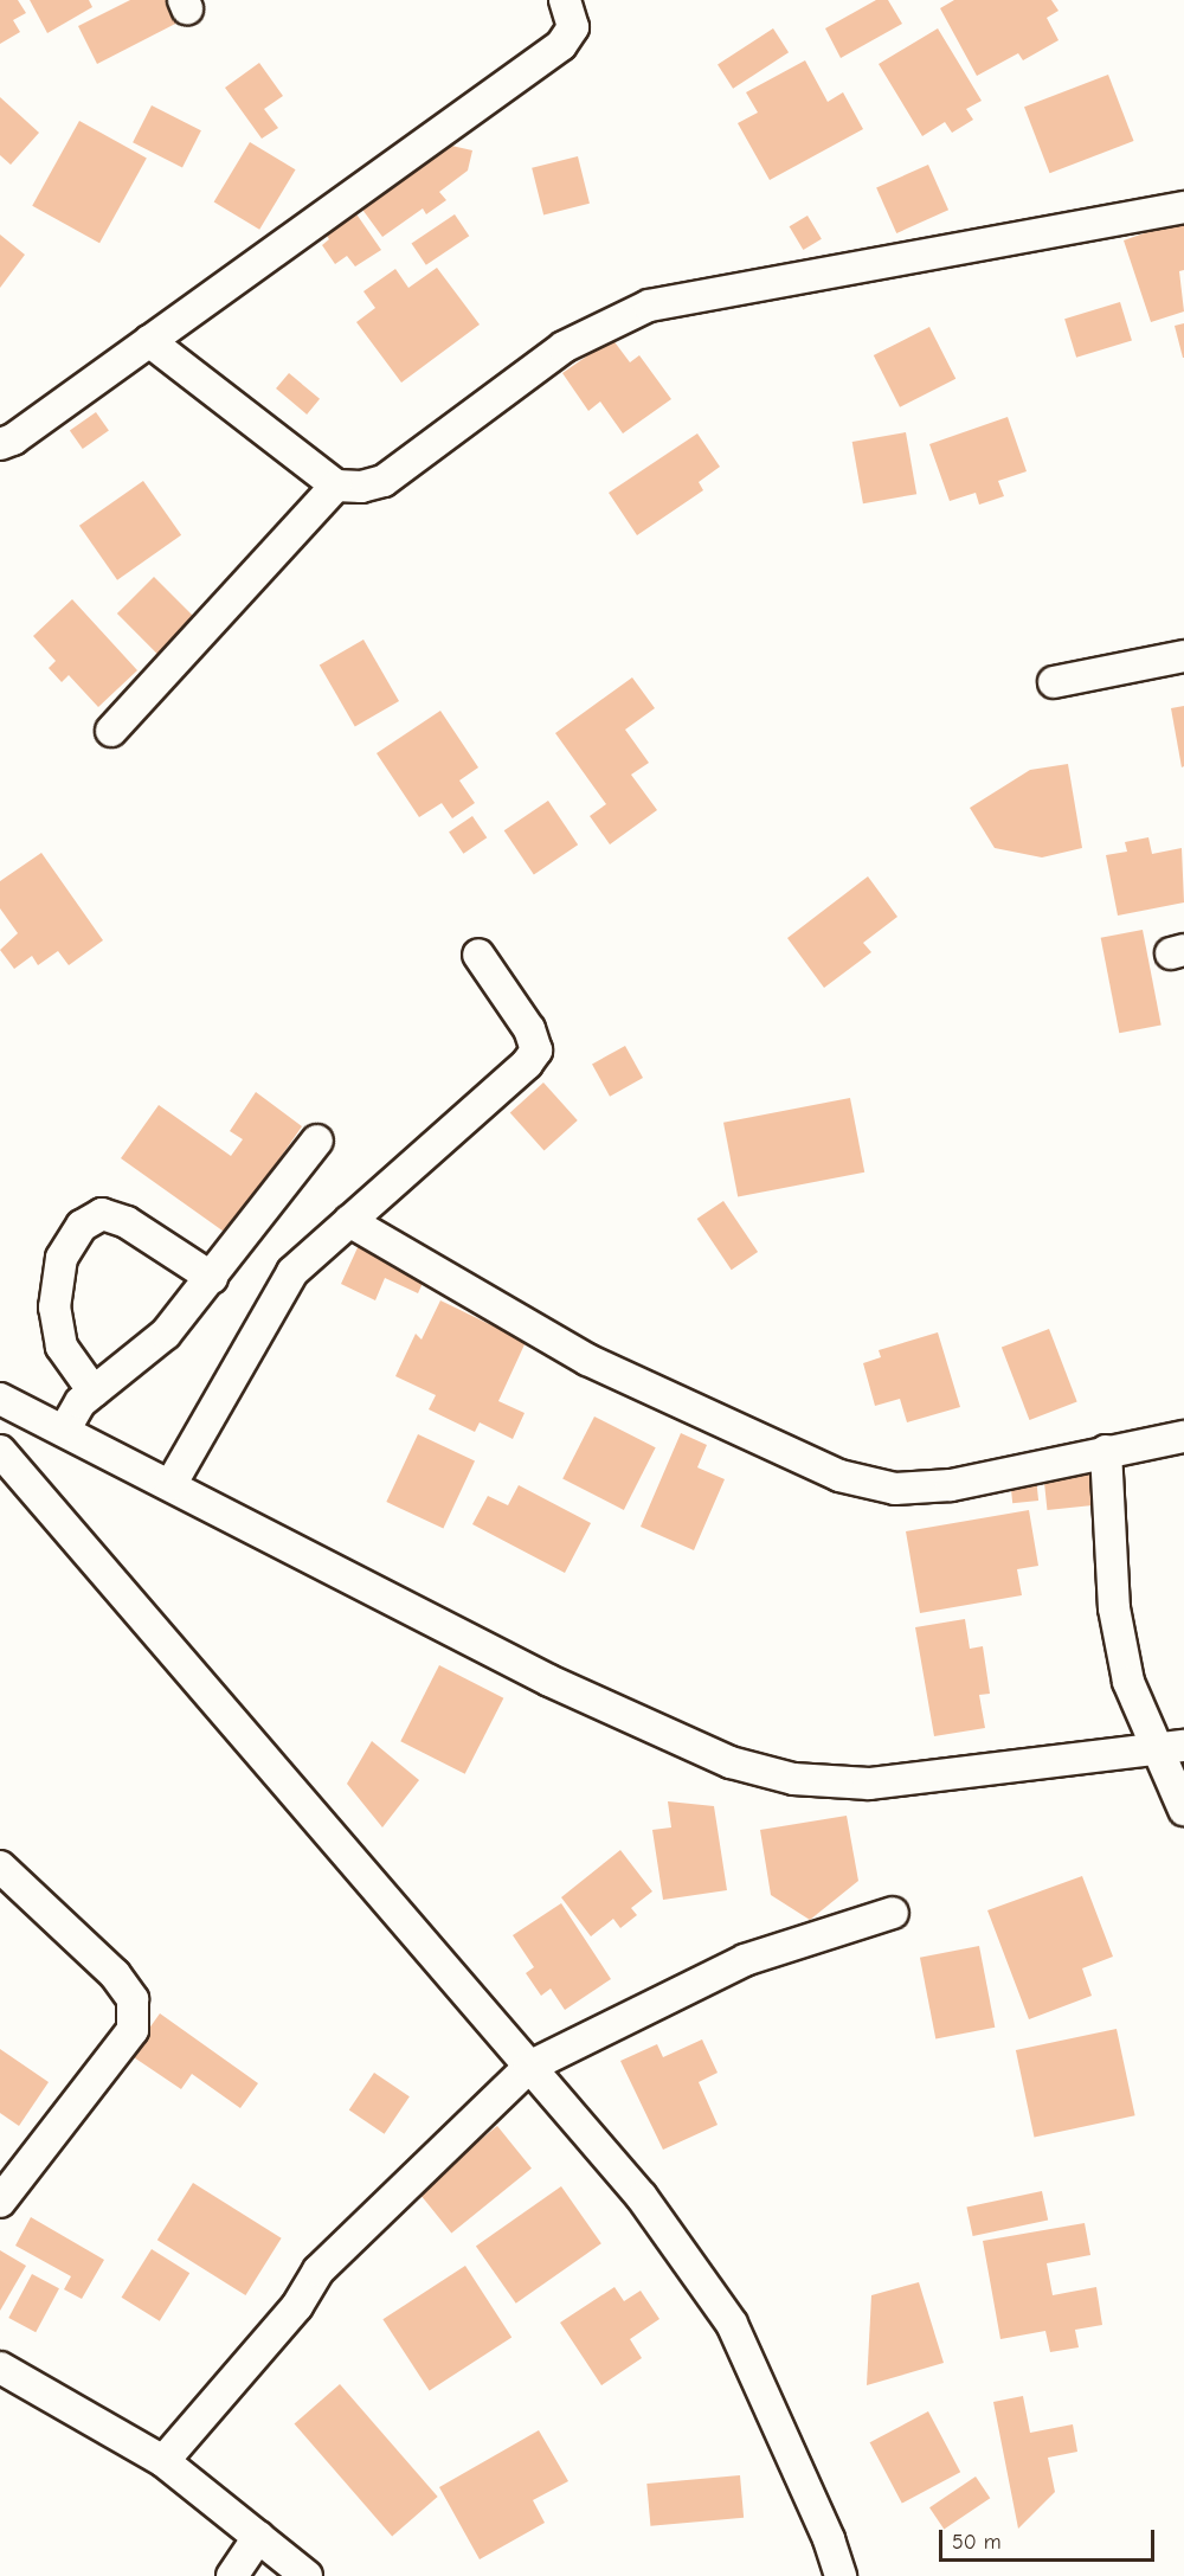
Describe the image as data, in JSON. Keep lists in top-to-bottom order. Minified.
{"scale_bar":"50 m"}
